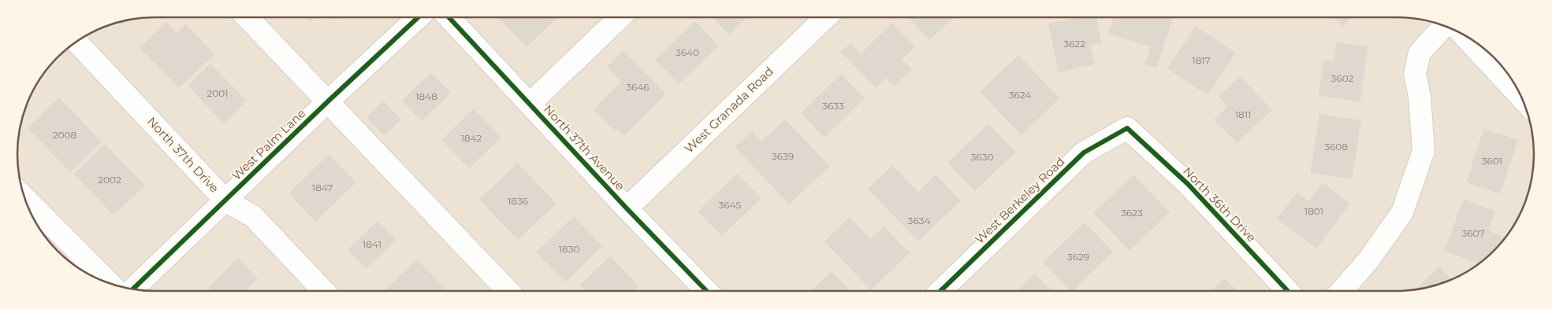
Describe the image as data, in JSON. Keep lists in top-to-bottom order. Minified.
{"streets":{"street":["West Granada Road","West Palm Lane","North 37th Avenue","North 37th Drive","West Berkeley Road","North 36th Drive"]},"crossings":[["West Granada Road","North 37th Avenue"],["West Palm Lane","North 37th Drive"],["West Berkeley Road","North 36th Drive"]],"house_numbers":["3622","3640","1817","3602","3646","2001","3624","1848","3633","1811","2008","1842","3608","3639","3630","3601","2002","1847","1836","3645","1801","3623","3634","3607","1841","1830","3629"]}
